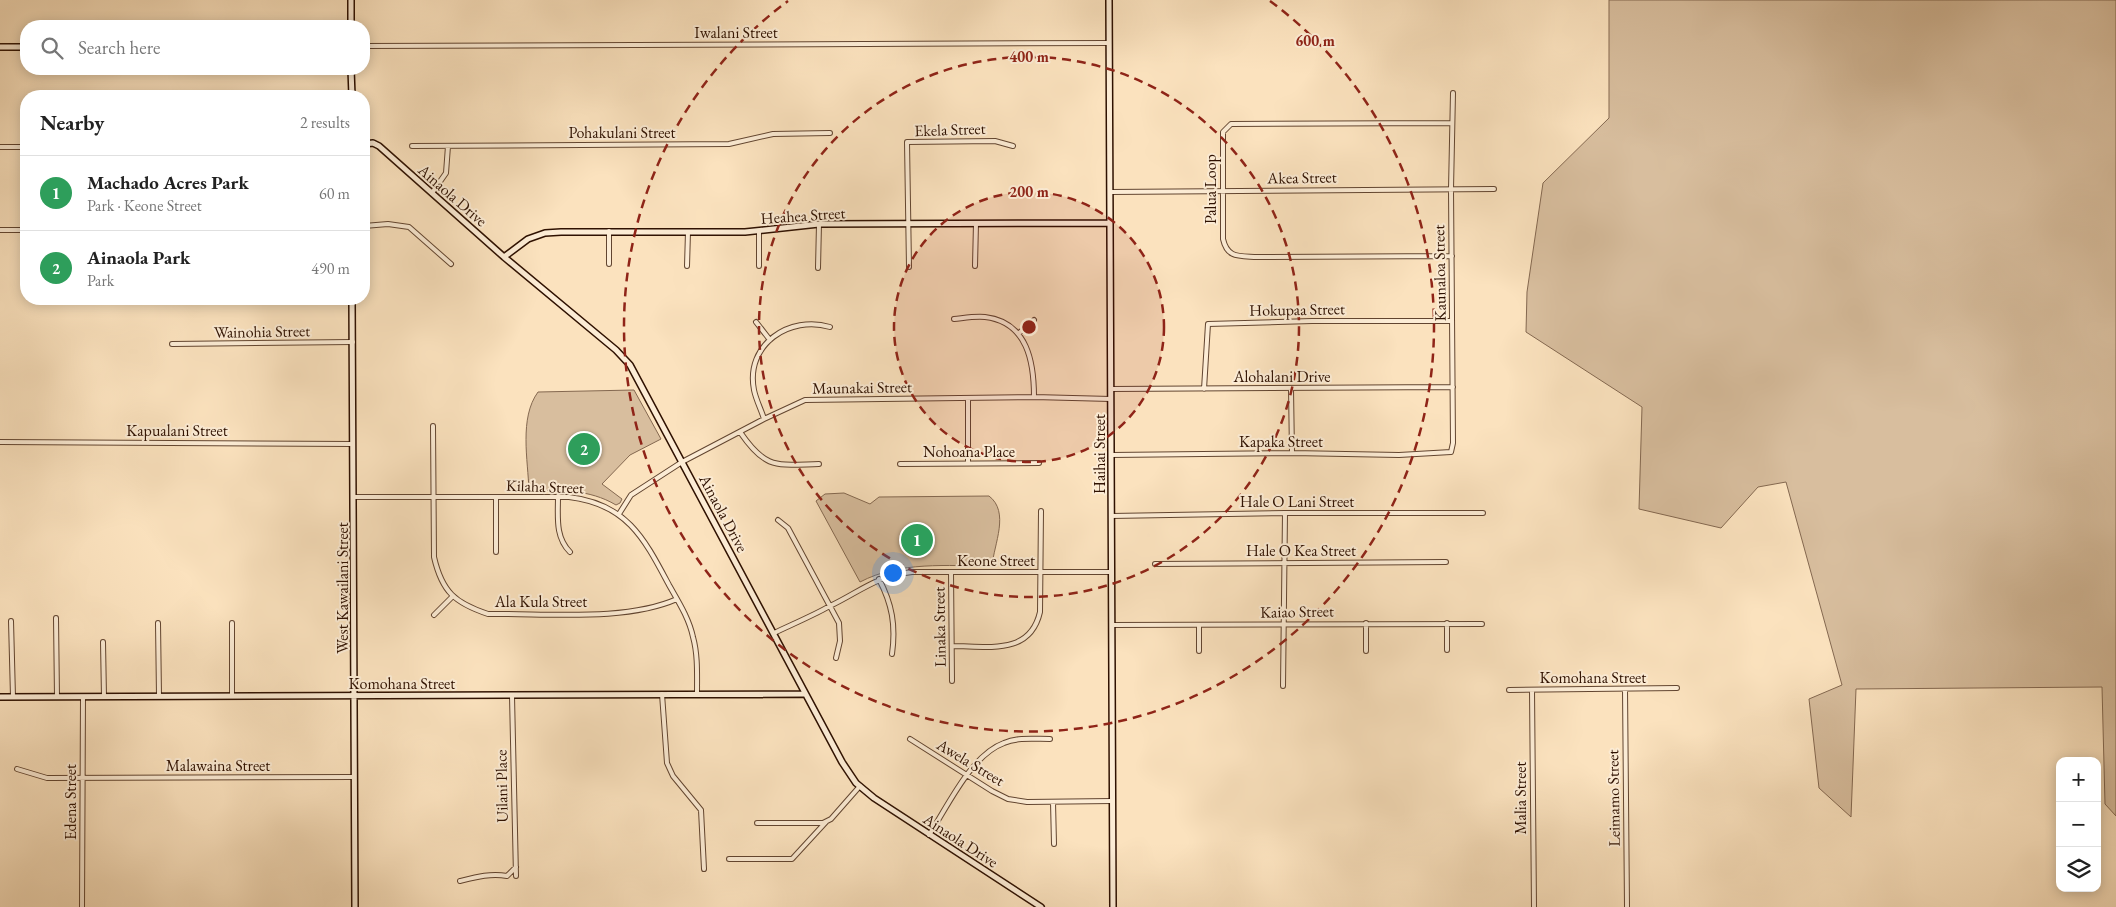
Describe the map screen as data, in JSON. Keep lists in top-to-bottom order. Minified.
{"streets":{"street":["Iwalani Street","Ekela Street","Pohakulani Street","Akea Street","Palua Loop","Ainaola Drive","Heahea Street","Kaunaloa Street","Hokupaa Street","Wainohia Street","Alohalani Drive","Maunakai Street","Kapualani Street","Kapaka Street","Nohoana Place","Haihai Street","Kilaha Street","Hale O Lani Street","Hale O Kea Street","Keone Street","West Kawailani Street","Ala Kula Street","Kaiao Street","Linaka Street","Komohana Street","Awela Street","Malawaina Street","Uilani Place","Malia Street","Leimamo Street","Edena Street"]},"crossings":[["Iwalani Street","Haihai Street"],["Ekela Street","Heahea Street"],["Akea Street","Palua Loop"],["Akea Street","Kaunaloa Street"],["Akea Street","Haihai Street"],["Palua Loop","Kaunaloa Street"],["Ainaola Drive","Heahea Street"],["Ainaola Drive","Maunakai Street"],["Ainaola Drive","Keone Street"],["Ainaola Drive","Komohana Street"],["Heahea Street","Haihai Street"],["Kaunaloa Street","Hokupaa Street"],["Kaunaloa Street","Alohalani Drive"],["Kaunaloa Street","Kapaka Street"],["Hokupaa Street","Alohalani Drive"],["Wainohia Street","West Kawailani Street"],["Alohalani Drive","Haihai Street"],["Maunakai Street","Haihai Street"],["Maunakai Street","Kilaha Street"],["Kapualani Street","West Kawailani Street"],["Kapaka Street","Haihai Street"],["Haihai Street","Hale O Lani Street"],["Haihai Street","Keone Street"],["Haihai Street","Kaiao Street"],["Haihai Street","Awela Street"],["Kilaha Street","West Kawailani Street"],["Kilaha Street","Ala Kula Street"],["Kilaha Street","Komohana Street"],["Keone Street","Linaka Street"],["West Kawailani Street","Komohana Street"],["West Kawailani Street","Malawaina Street"],["Komohana Street","Uilani Place"],["Komohana Street","Malia Street"],["Komohana Street","Leimamo Street"],["Komohana Street","Edena Street"],["Malawaina Street","Edena Street"]],"page":{"search":"Search here","heading":["Nearby","2 results"],"list":[{"mark":"1","name":"Machado Acres Park","note":"Park · Keone Street","value":"60 m"},{"mark":"2","name":"Ainaola Park","note":"Park","value":"490 m"}],"pins":["2","1"],"map_buttons":["+","−"]},"rings":["600 m","400 m","200 m"]}
